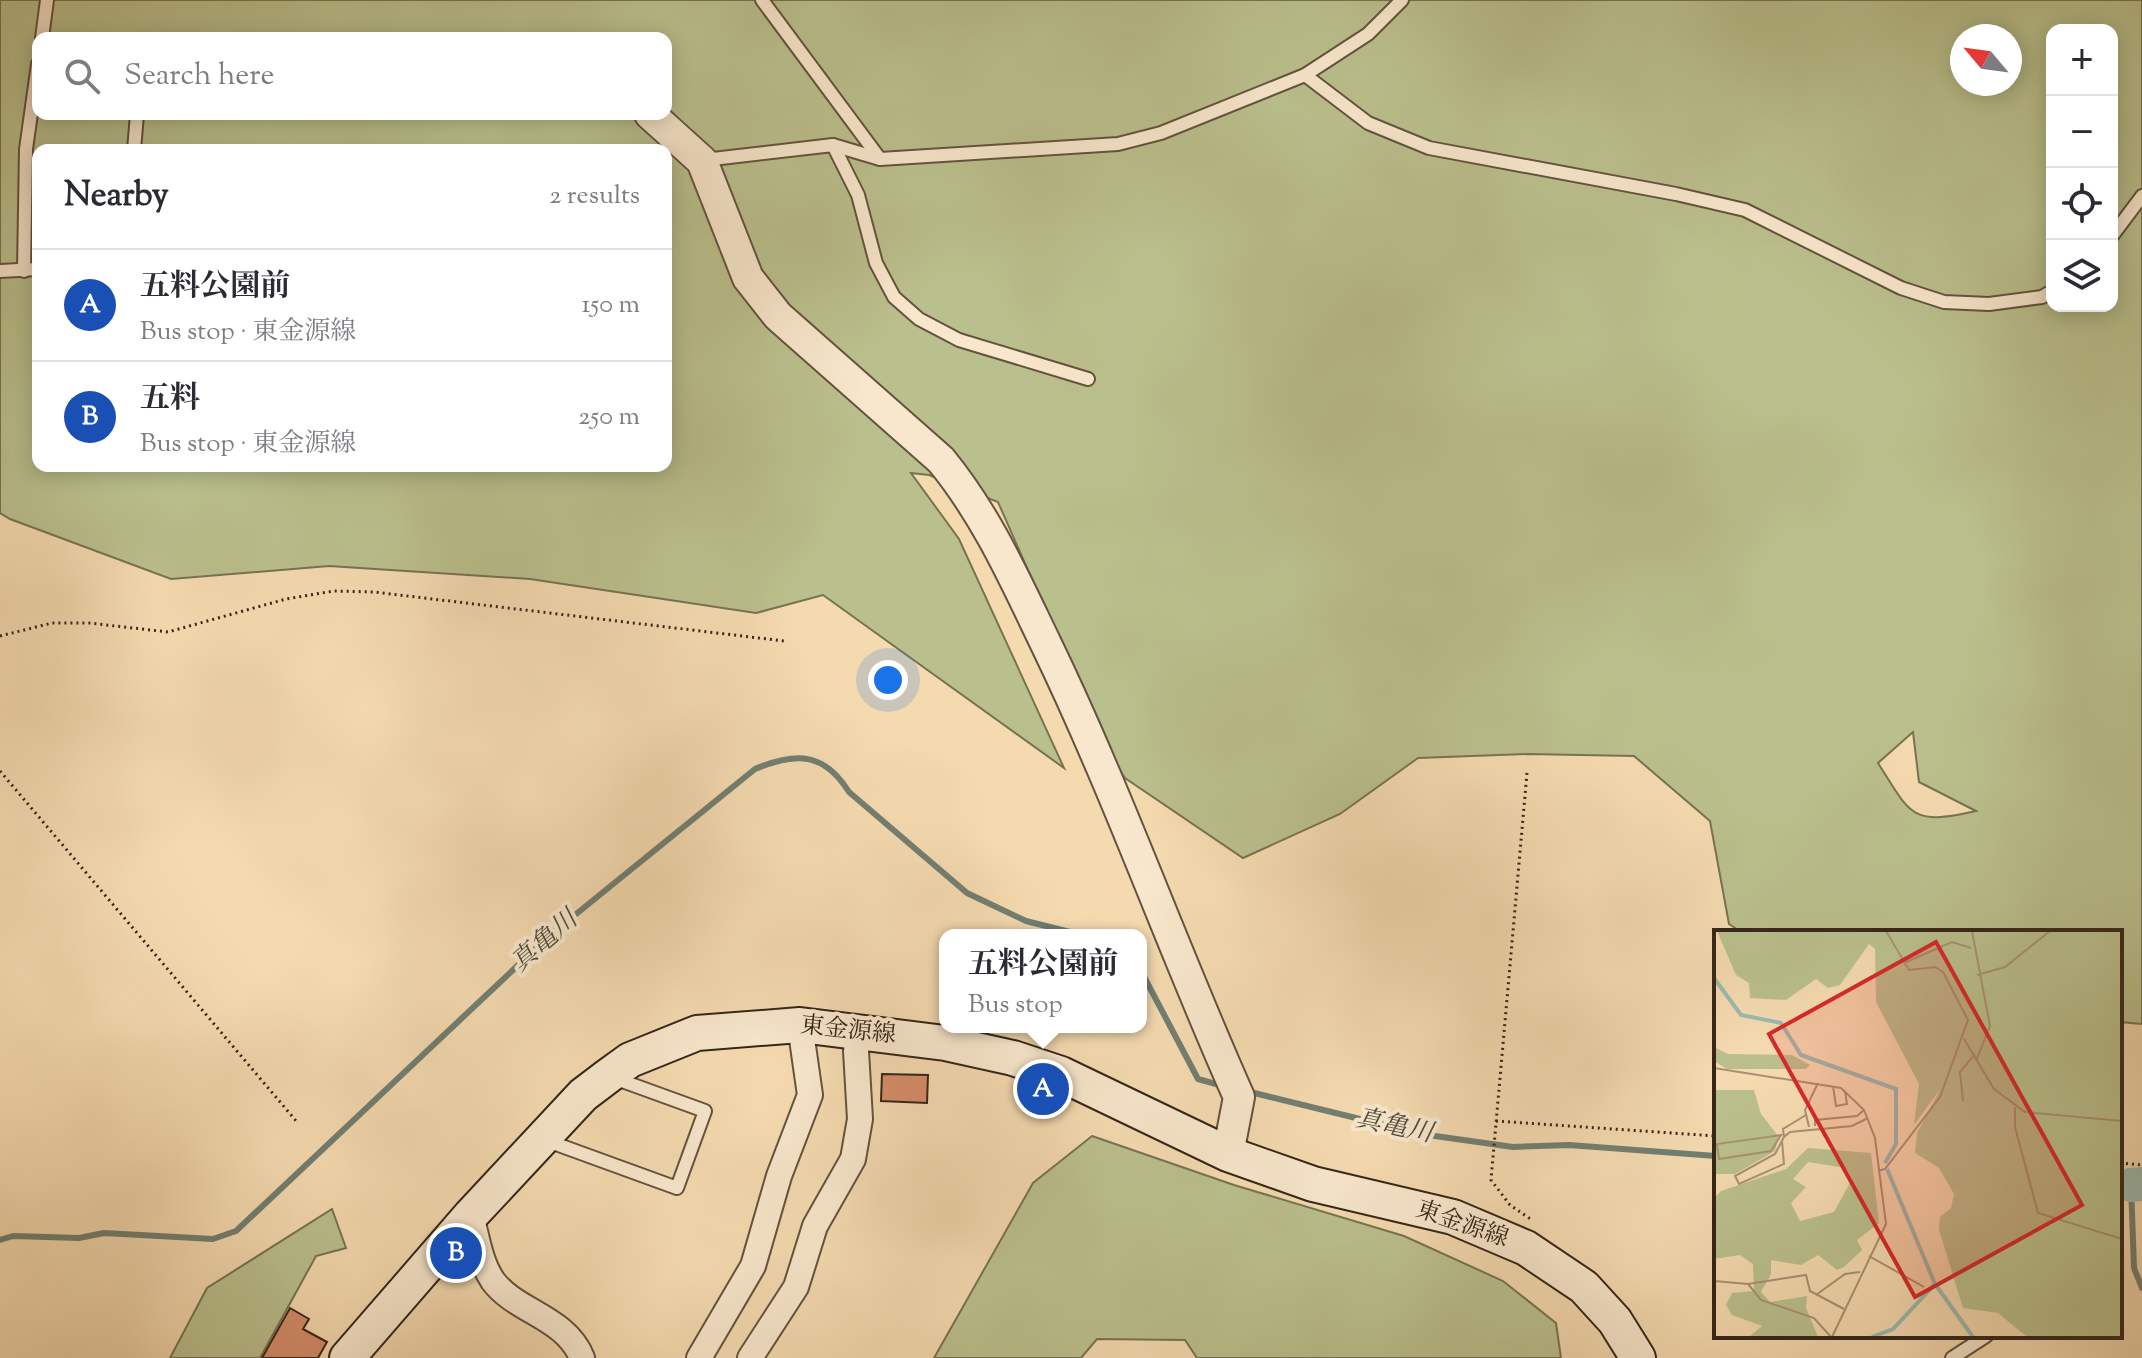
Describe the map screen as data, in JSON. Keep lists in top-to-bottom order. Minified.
{"streets":{"main road":["東金源線"]},"water":["真亀川"],"north":"top left","page":{"map_buttons":["+","−"],"search":"Search here","heading":["Nearby","2 results"],"list":[{"mark":"A","name":"五料公園前","note":"Bus stop · 東金源線","value":"150 m"},{"mark":"B","name":"五料","note":"Bus stop · 東金源線","value":"250 m"}],"popup":["五料公園前","Bus stop"],"pins":["A","B"]}}
